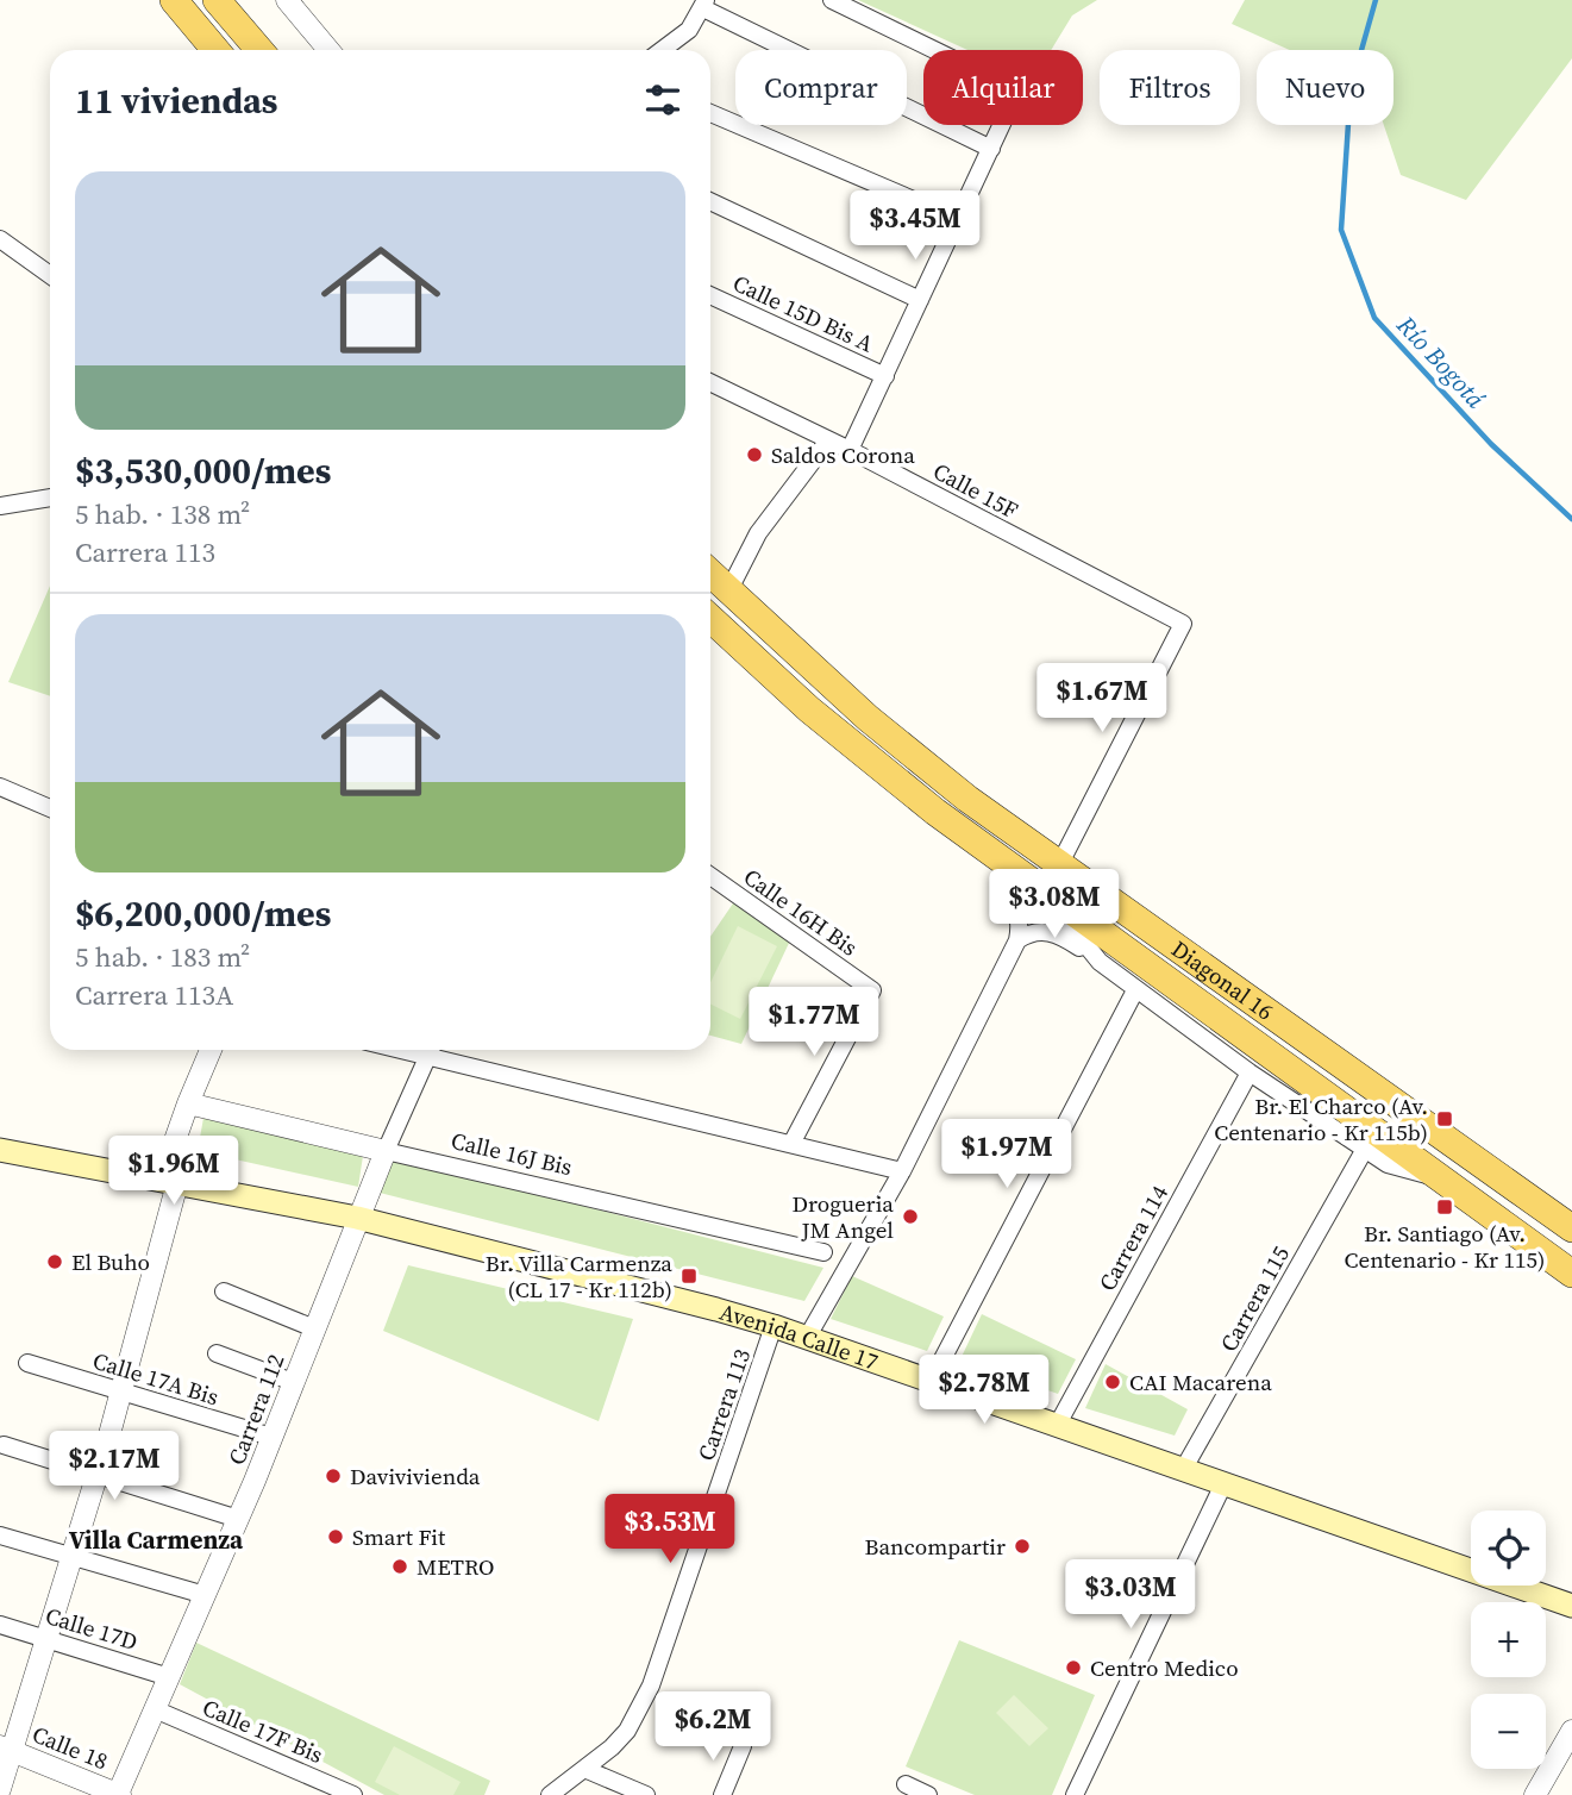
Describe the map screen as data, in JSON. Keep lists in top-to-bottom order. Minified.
{"streets":{"main road":["Diagonal 16","Avenida Calle 17"],"street":["Calle 15D Bis A","Calle 15F","Calle 16H Bis","Calle 16J Bis","Carrera 114","Carrera 115","Calle 17A Bis","Carrera 113","Carrera 112","Calle 17D","Calle 17F Bis","Calle 18"]},"crossings":[["Calle 15F","Diagonal 16"],["Diagonal 16","Carrera 114"],["Diagonal 16","Carrera 115"],["Calle 16J Bis","Carrera 112"],["Carrera 114","Avenida Calle 17"],["Carrera 115","Avenida Calle 17"],["Avenida Calle 17","Carrera 113"],["Avenida Calle 17","Carrera 112"],["Calle 17A Bis","Carrera 112"],["Carrera 112","Calle 17D"],["Carrera 112","Calle 17F Bis"],["Carrera 112","Calle 18"]],"districts":["Villa Carmenza"],"water":["Río Bogotá"],"places":{"other":["Saldos Corona","Drogueria JM Angel","El Buho","CAI Macarena","Davivivienda","Smart Fit","Bancompartir","METRO","Centro Medico"],"transit":["Br. El Charco (Av. Centenario - Kr 115b)","Br. Santiago (Av. Centenario - Kr 115)","Br. Villa Carmenza (CL 17 - Kr 112b)"]},"page":{"chip":["Comprar","Alquilar","Filtros","Nuevo"],"heading":"11 viviendas","list":[{"name":"$3,530,000/mes","note":"5 hab. · 138 m² · Carrera 113"},{"name":"$6,200,000/mes","note":"5 hab. · 183 m² · Carrera 113A"}],"price":["$3.45M","$1.67M","$3.08M","$1.77M","$1.97M","$1.96M","$2.78M","$2.17M","$3.53M","$3.03M","$6.2M"],"map_buttons":["+","−"]}}
